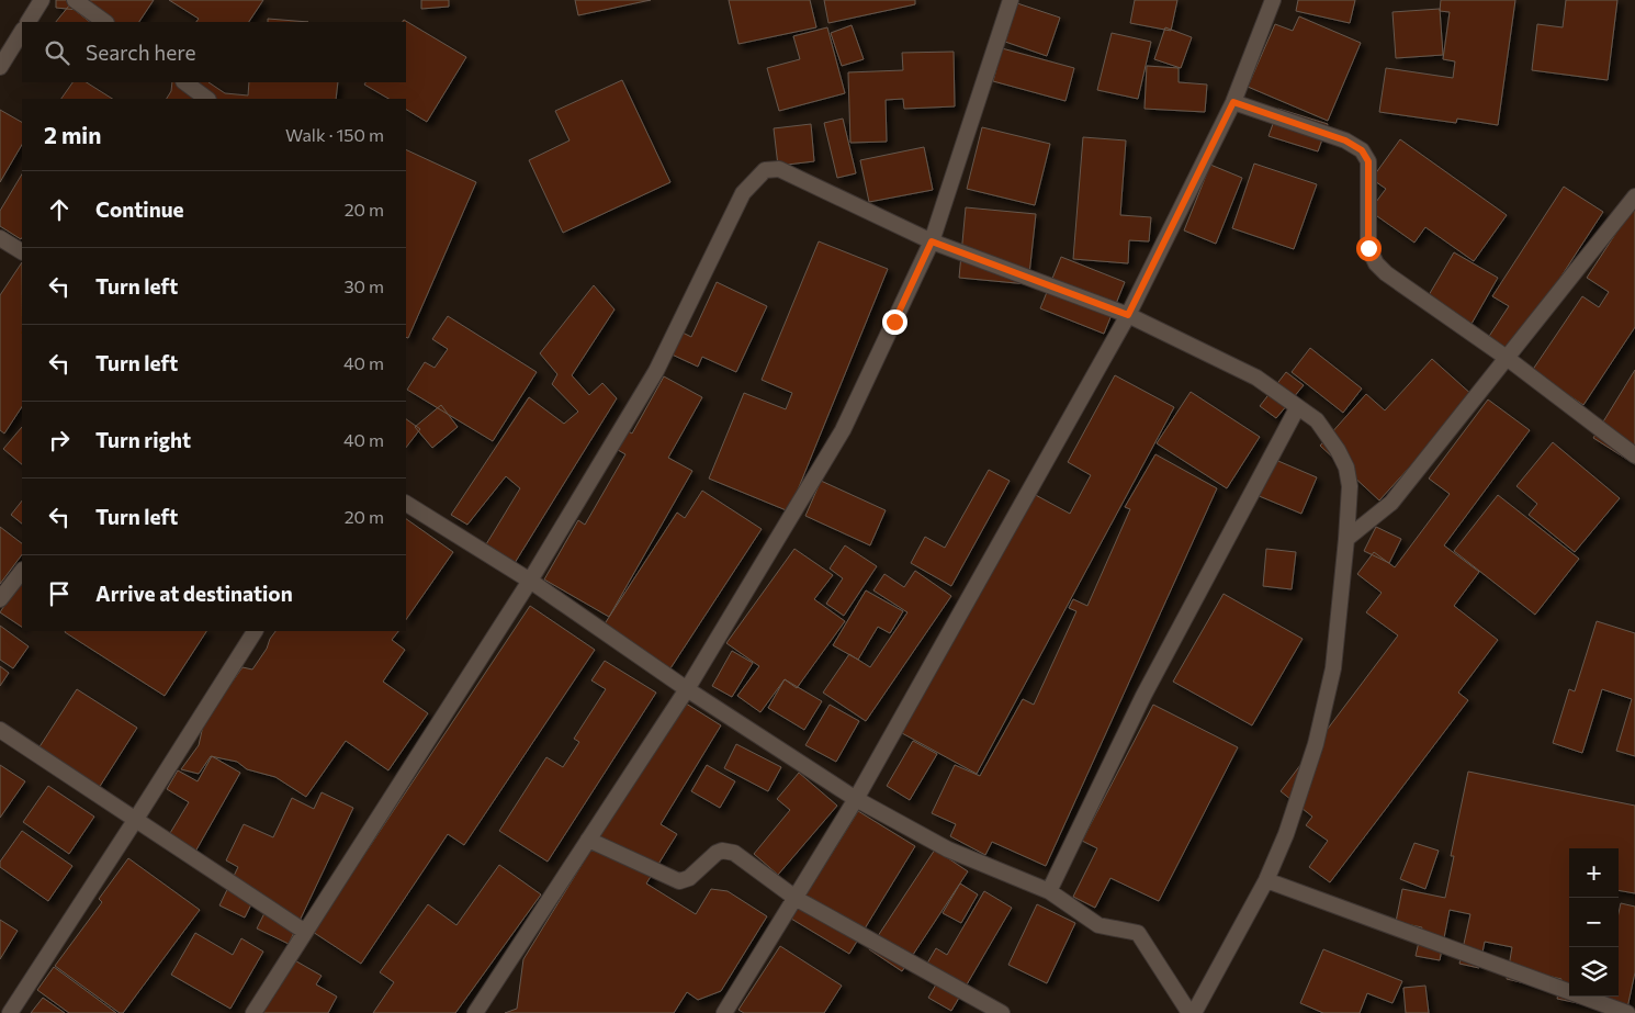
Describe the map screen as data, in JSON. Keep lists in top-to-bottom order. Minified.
{"page":{"search":"Search here","heading":["2 min","Walk · 150 m"],"list":[["Continue","20 m"],["Turn left","30 m"],["Turn left","40 m"],["Turn right","40 m"],["Turn left","20 m"],"Arrive at destination"],"map_buttons":["+","−"]}}
